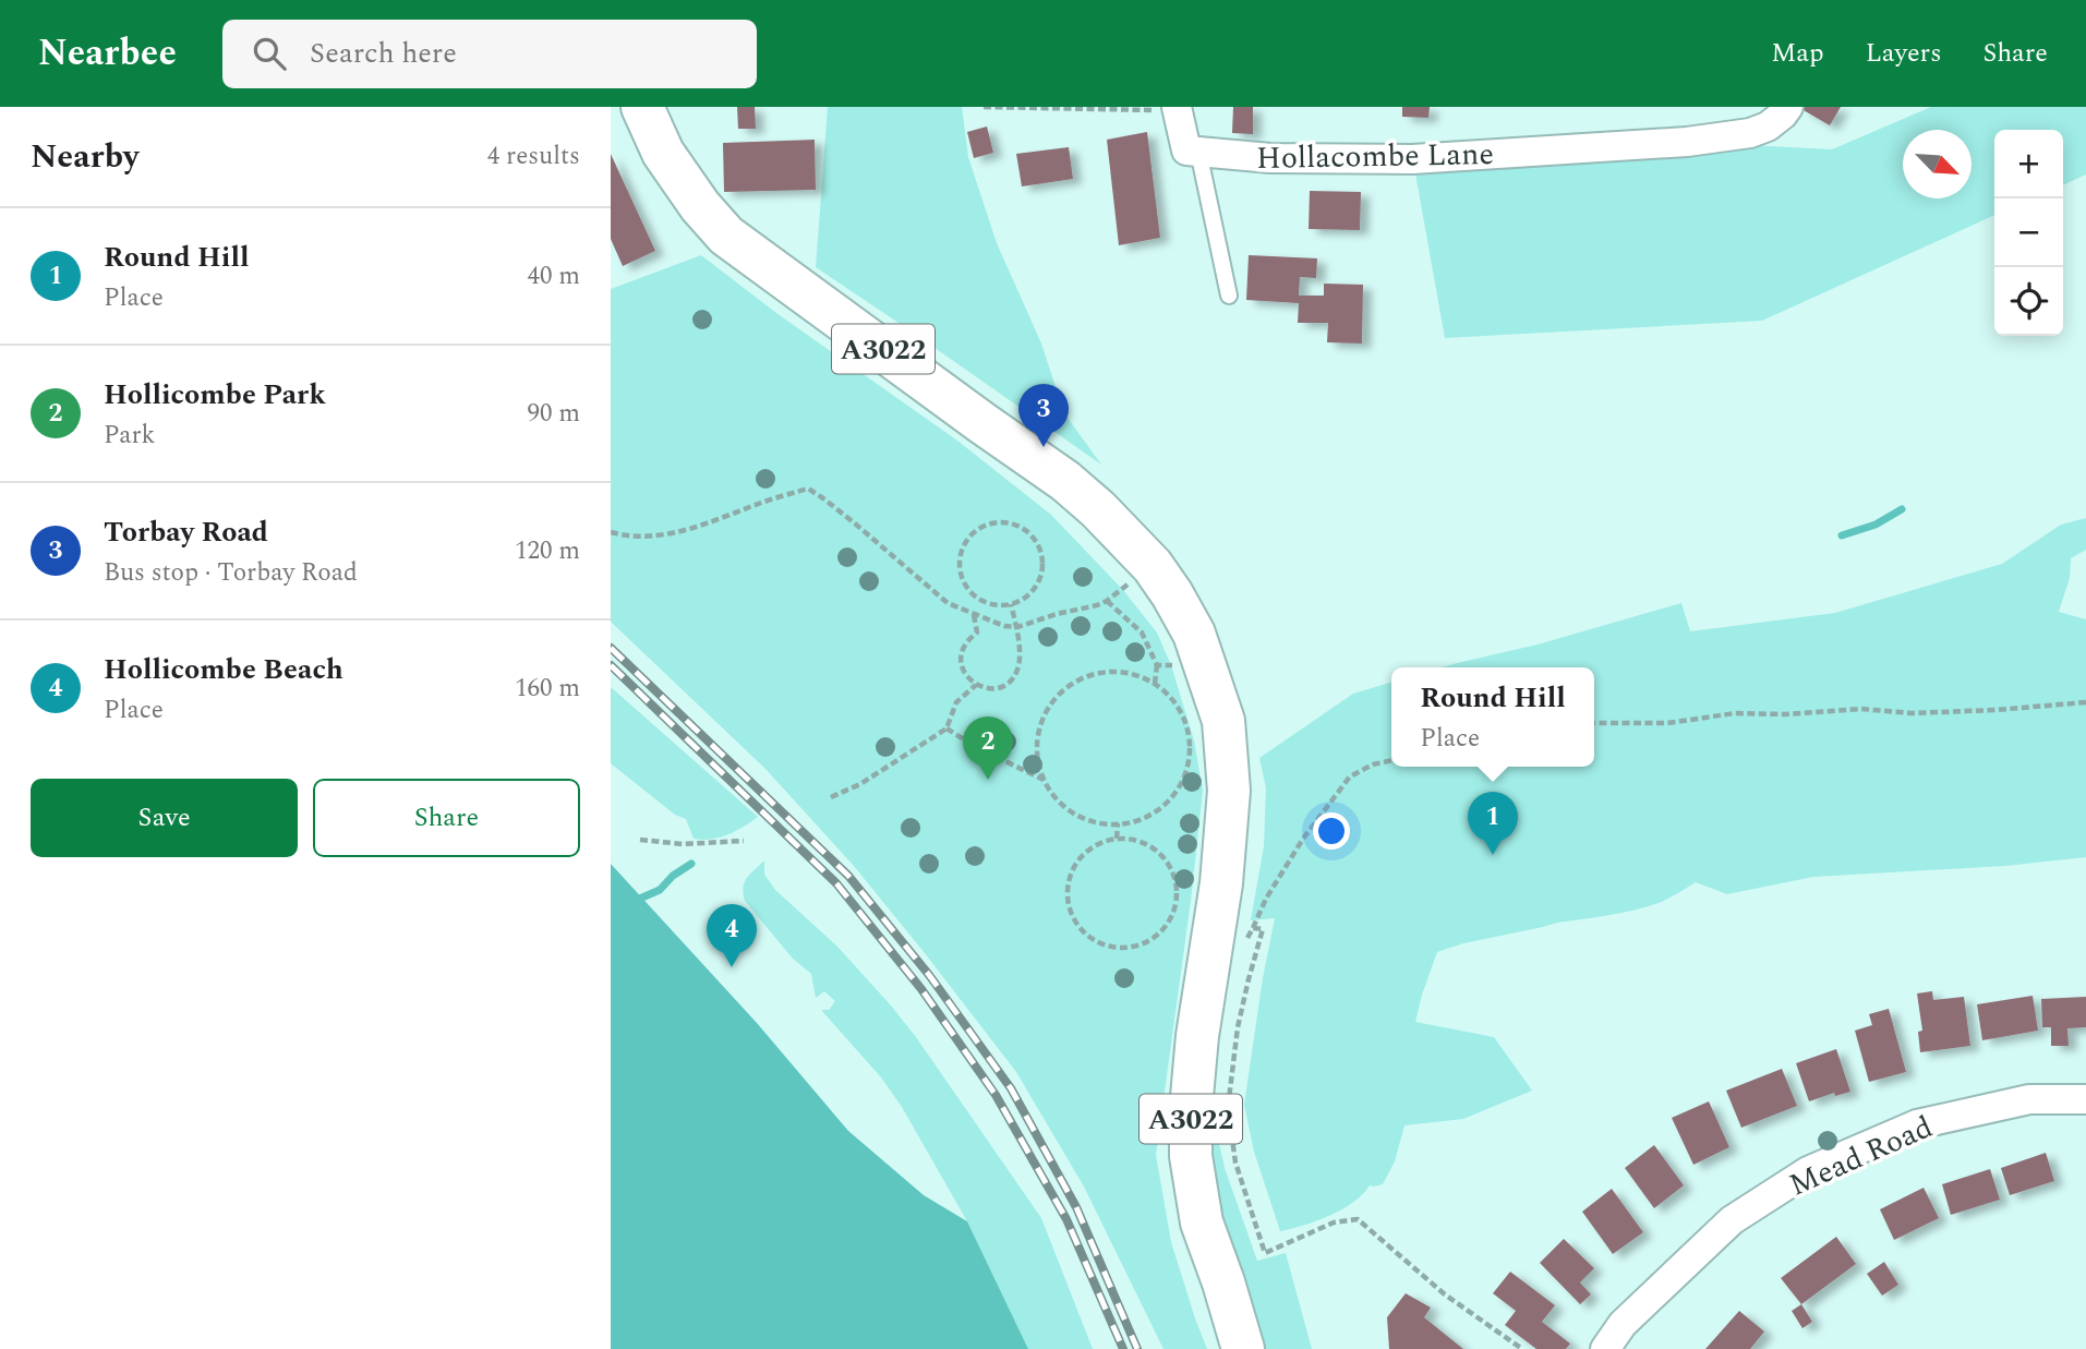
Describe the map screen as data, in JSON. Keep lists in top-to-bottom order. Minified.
{"streets":{"main road":["A3022"],"street":["Hollacombe Lane","Mead Road"]},"north":"bottom right","page":{"header":"Nearbee","search":"Search here","nav":["Map","Layers","Share"],"heading":["Nearby","4 results"],"map_buttons":["+","−"],"list":[{"mark":"1","name":"Round Hill","note":"Place","value":"40 m"},{"mark":"2","name":"Hollicombe Park","note":"Park","value":"90 m"},{"mark":"3","name":"Torbay Road","note":"Bus stop · Torbay Road","value":"120 m"},{"mark":"4","name":"Hollicombe Beach","note":"Place","value":"160 m"}],"pins":["3","2","1","4"],"popup":["Round Hill","Place"],"buttons":["Save","Share"]}}
